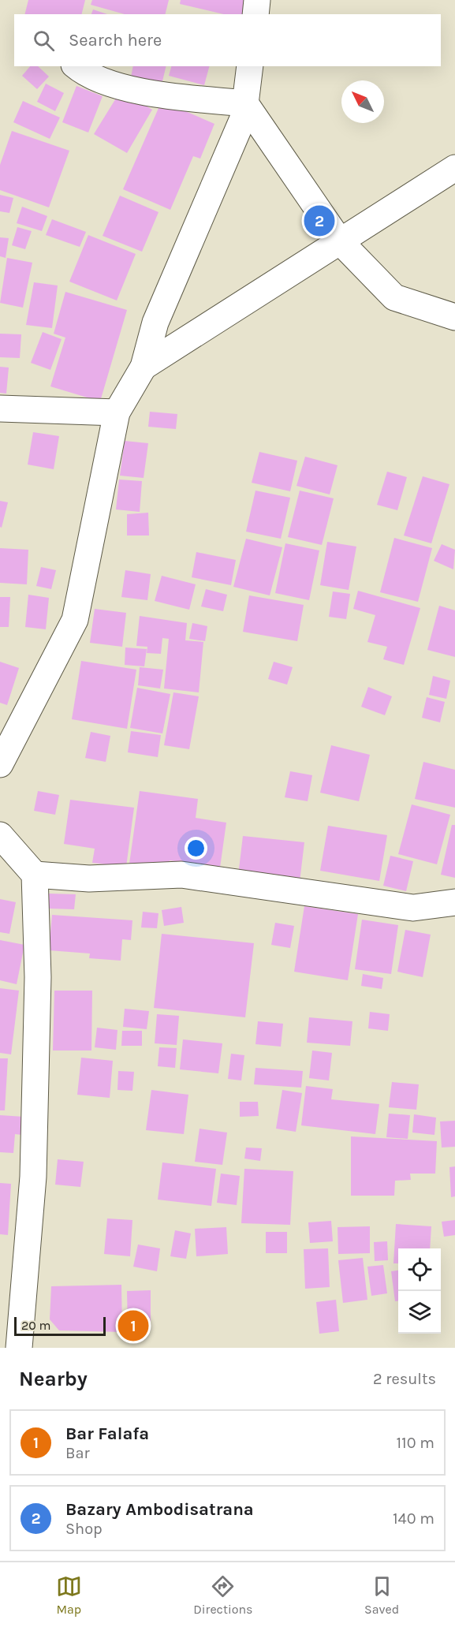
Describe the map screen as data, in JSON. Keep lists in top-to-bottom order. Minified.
{"scale_bar":"20 m","north":"top left","page":{"search":"Search here","pins":["2","1"],"scale":"20 m","heading":["Nearby","2 results"],"list":[{"mark":"1","name":"Bar Falafa","note":"Bar","value":"110 m"},{"mark":"2","name":"Bazary Ambodisatrana","note":"Shop","value":"140 m"}],"nav":["Map","Directions","Saved"]}}
